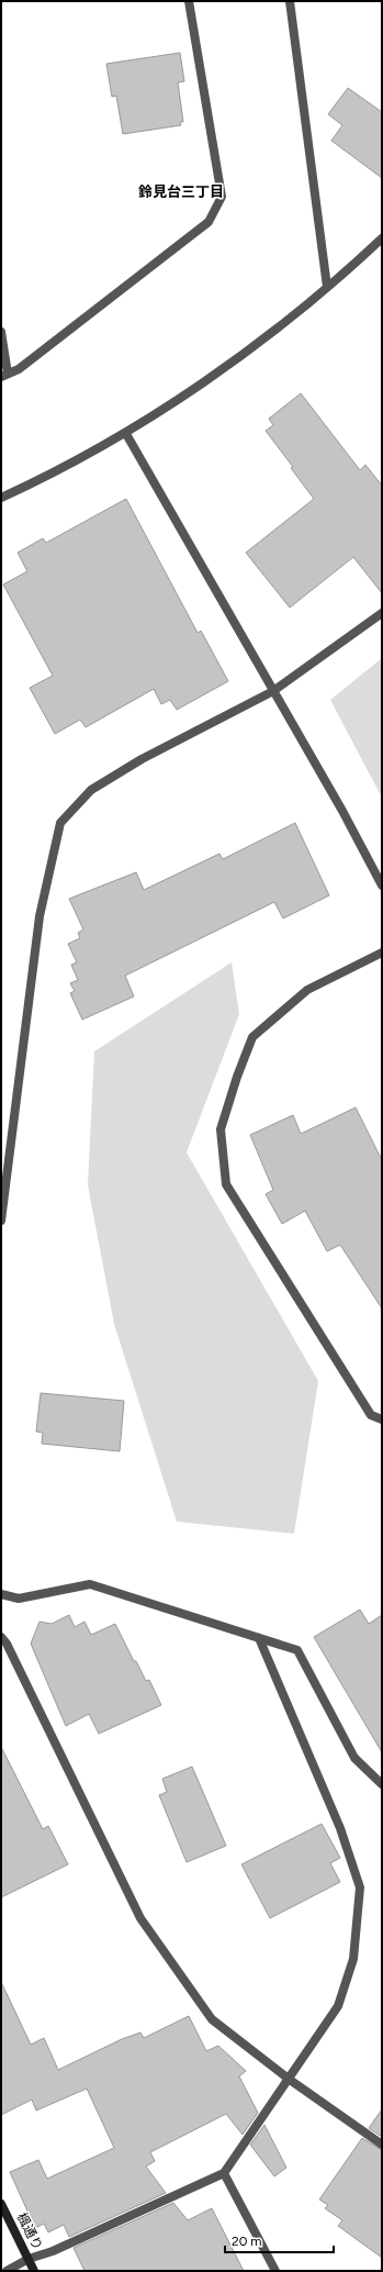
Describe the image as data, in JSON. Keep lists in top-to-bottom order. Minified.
{"streets":{"street":["楓通り"]},"districts":["鈴見台三丁目"],"scale_bar":"20 m"}
